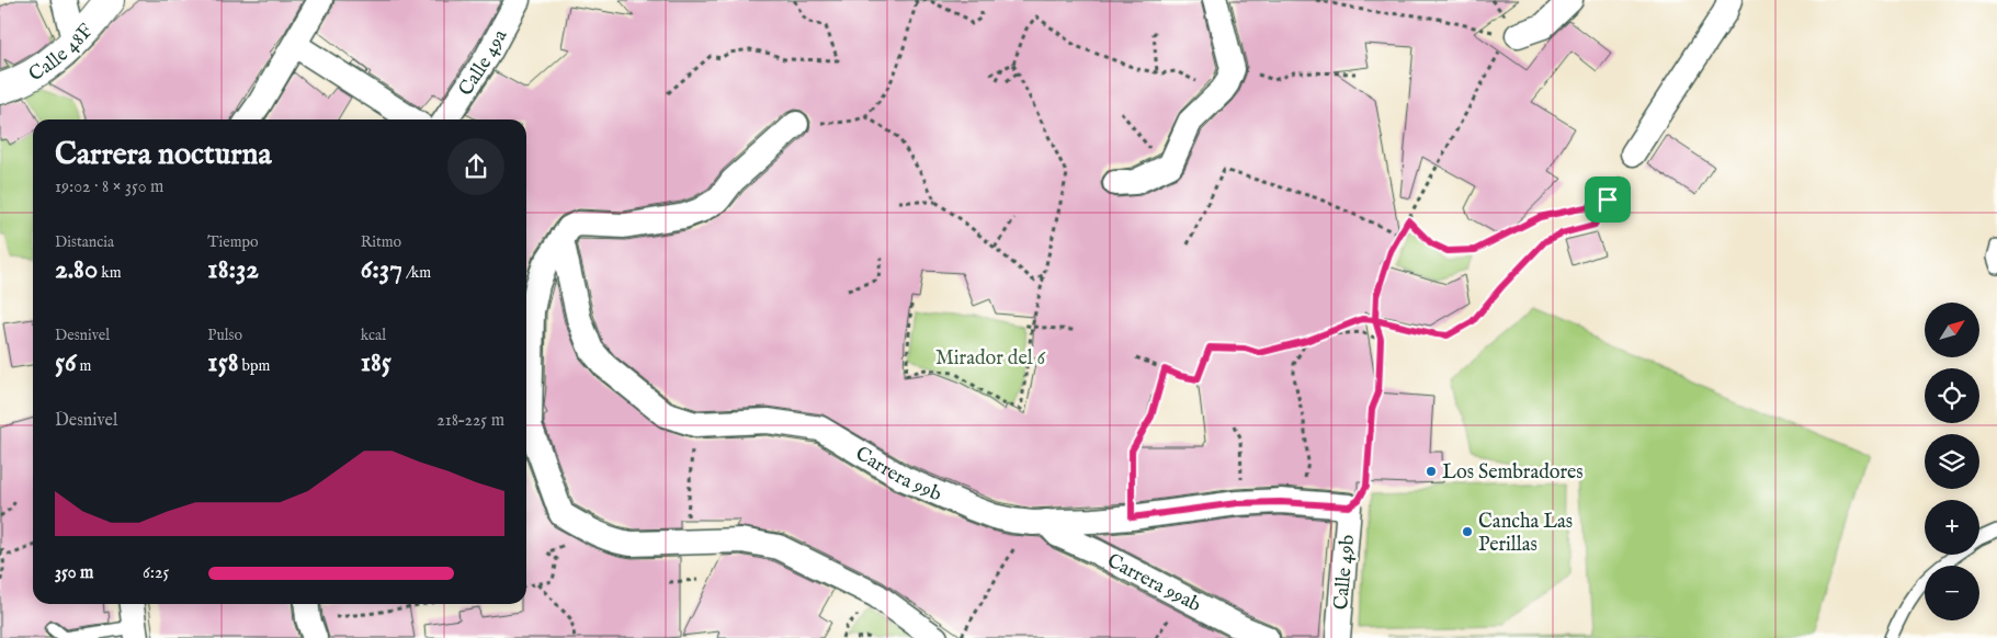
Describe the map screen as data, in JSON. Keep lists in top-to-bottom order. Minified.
{"streets":{"street":["Calle 48F","Calle 49a","Carrera 99b","Calle 49b","Carrera 99ab"]},"crossings":[["Carrera 99b","Calle 49b"],["Carrera 99b","Carrera 99ab"]],"parks":["Mirador del 6"],"places":["Los Sembradores","Cancha Las Perillas"],"north":"top right","page":{"heading":["Carrera nocturna","19:02 · 8 × 350 m"],"stats":[["Distancia","2.80 km"],["Tiempo","18:32"],["Ritmo","6:37 /km"],["Desnivel","56 m"],["Pulso","158 bpm"],["kcal","185"]],"map_buttons":["+","−"],"chart":["Desnivel","218–225 m"],"list":[{"name":"350 m","note":"6:25"}]}}
